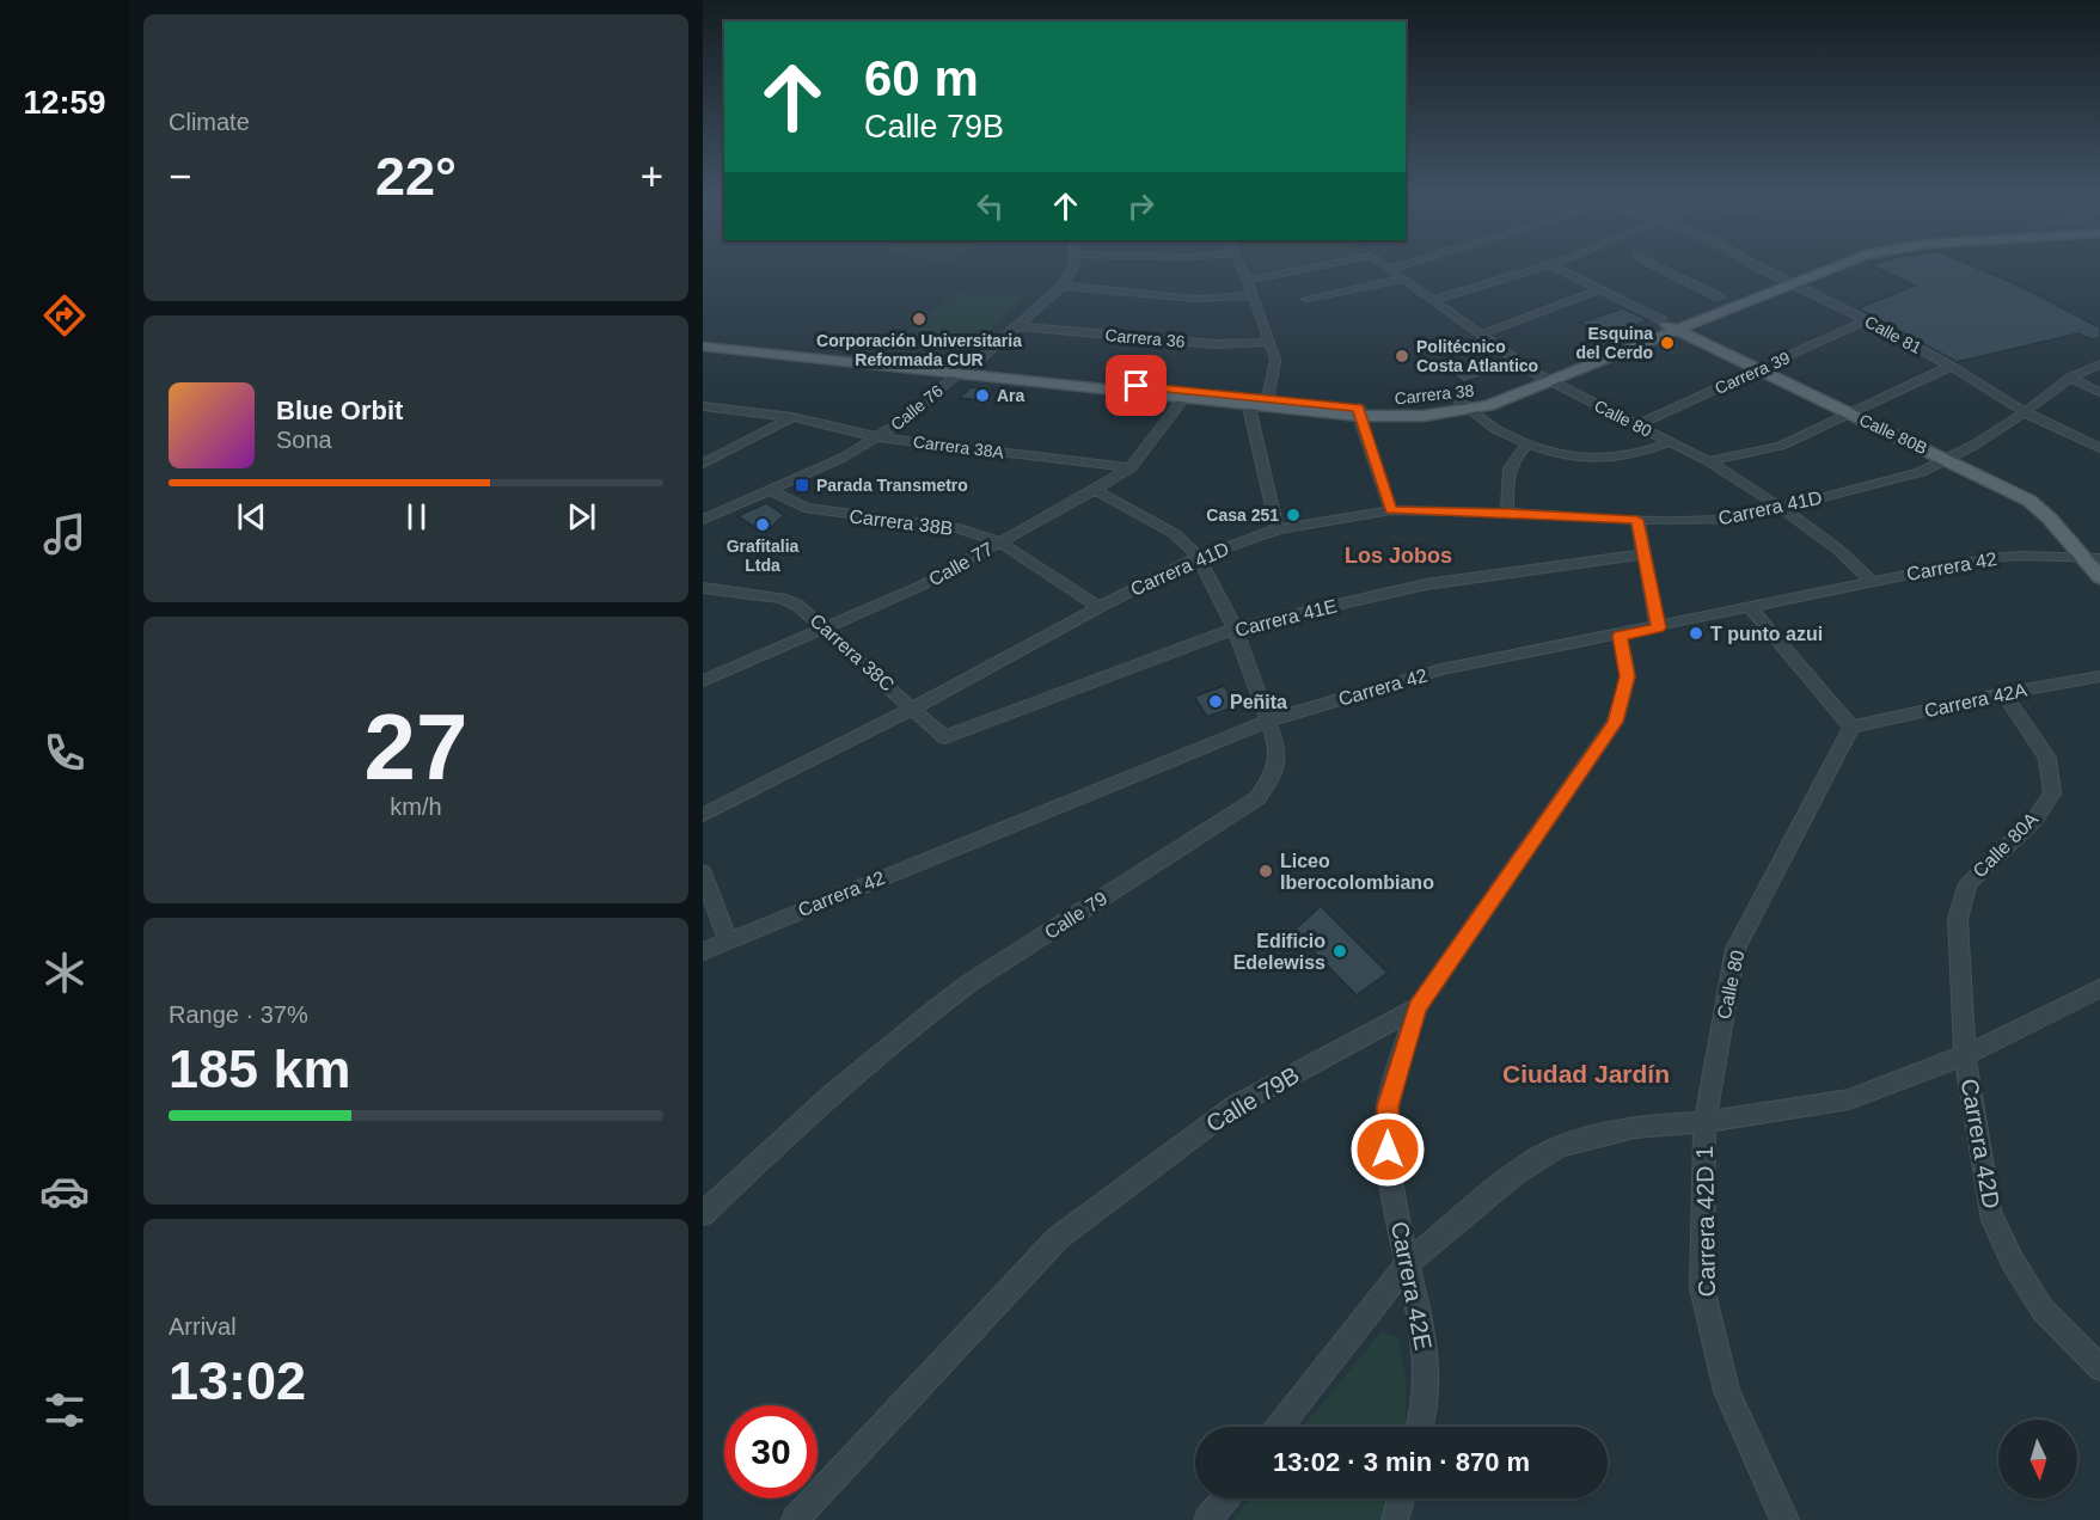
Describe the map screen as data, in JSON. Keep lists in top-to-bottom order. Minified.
{"streets":{"main road":["Carrera 38","Calle 80B"],"street":["Calle 81","Carrera 36","Carrera 39","Calle 76","Calle 80","Carrera 38A","Carrera 41D","Carrera 38B","Calle 77","Carrera 42","Carrera 41E","Carrera 38C","Carrera 42A","Calle 80A","Calle 79","Calle 79B","Carrera 42D","Carrera 42D 1","Carrera 42E"]},"crossings":[["Calle 81","Carrera 39"],["Calle 81","Carrera 38"],["Calle 81","Carrera 41D"],["Carrera 36","Calle 76"],["Carrera 39","Calle 80"],["Carrera 39","Calle 80B"],["Carrera 38","Calle 76"],["Carrera 38","Calle 80"],["Carrera 38","Calle 80B"],["Carrera 38","Calle 77"],["Calle 76","Carrera 38A"],["Calle 76","Carrera 38B"],["Calle 80","Carrera 41D"],["Calle 80","Carrera 42"],["Calle 80","Carrera 42A"],["Calle 80","Carrera 42D 1"],["Calle 80B","Carrera 41D"],["Calle 80B","Carrera 42"],["Carrera 38A","Calle 77"],["Carrera 41D","Carrera 38B"],["Carrera 41D","Carrera 38C"],["Carrera 41D","Calle 79"],["Carrera 38B","Calle 77"],["Calle 77","Carrera 38C"],["Carrera 42","Calle 79"],["Carrera 42","Calle 79B"],["Carrera 41E","Carrera 38C"],["Carrera 41E","Calle 79"],["Carrera 42A","Calle 80A"],["Calle 80A","Carrera 42D"],["Calle 79B","Carrera 42E"]],"districts":["Los Jobos","Ciudad Jardín"],"places":{"other":["Corporación Universitaria Reformada CUR","Esquina del Cerdo","Politécnico Costa Atlantico","Ara","Casa 251","Grafitalia Ltda","T punto azui","Peñita","Liceo Iberocolombiano","Edificio Edelewiss"],"transit":["Parada Transmetro"]},"north":"bottom","page":{"tabs":"12:59","tile":["Climate",["27","km/h"],["Range · 37%","185 km"],["Arrival","13:02"]],"turn":["60 m","Calle 79B"],"heat":["−","22°","+"],"song":["Blue Orbit","Sona"],"limit":"30","trip":"13:02 · 3 min · 870 m"}}
